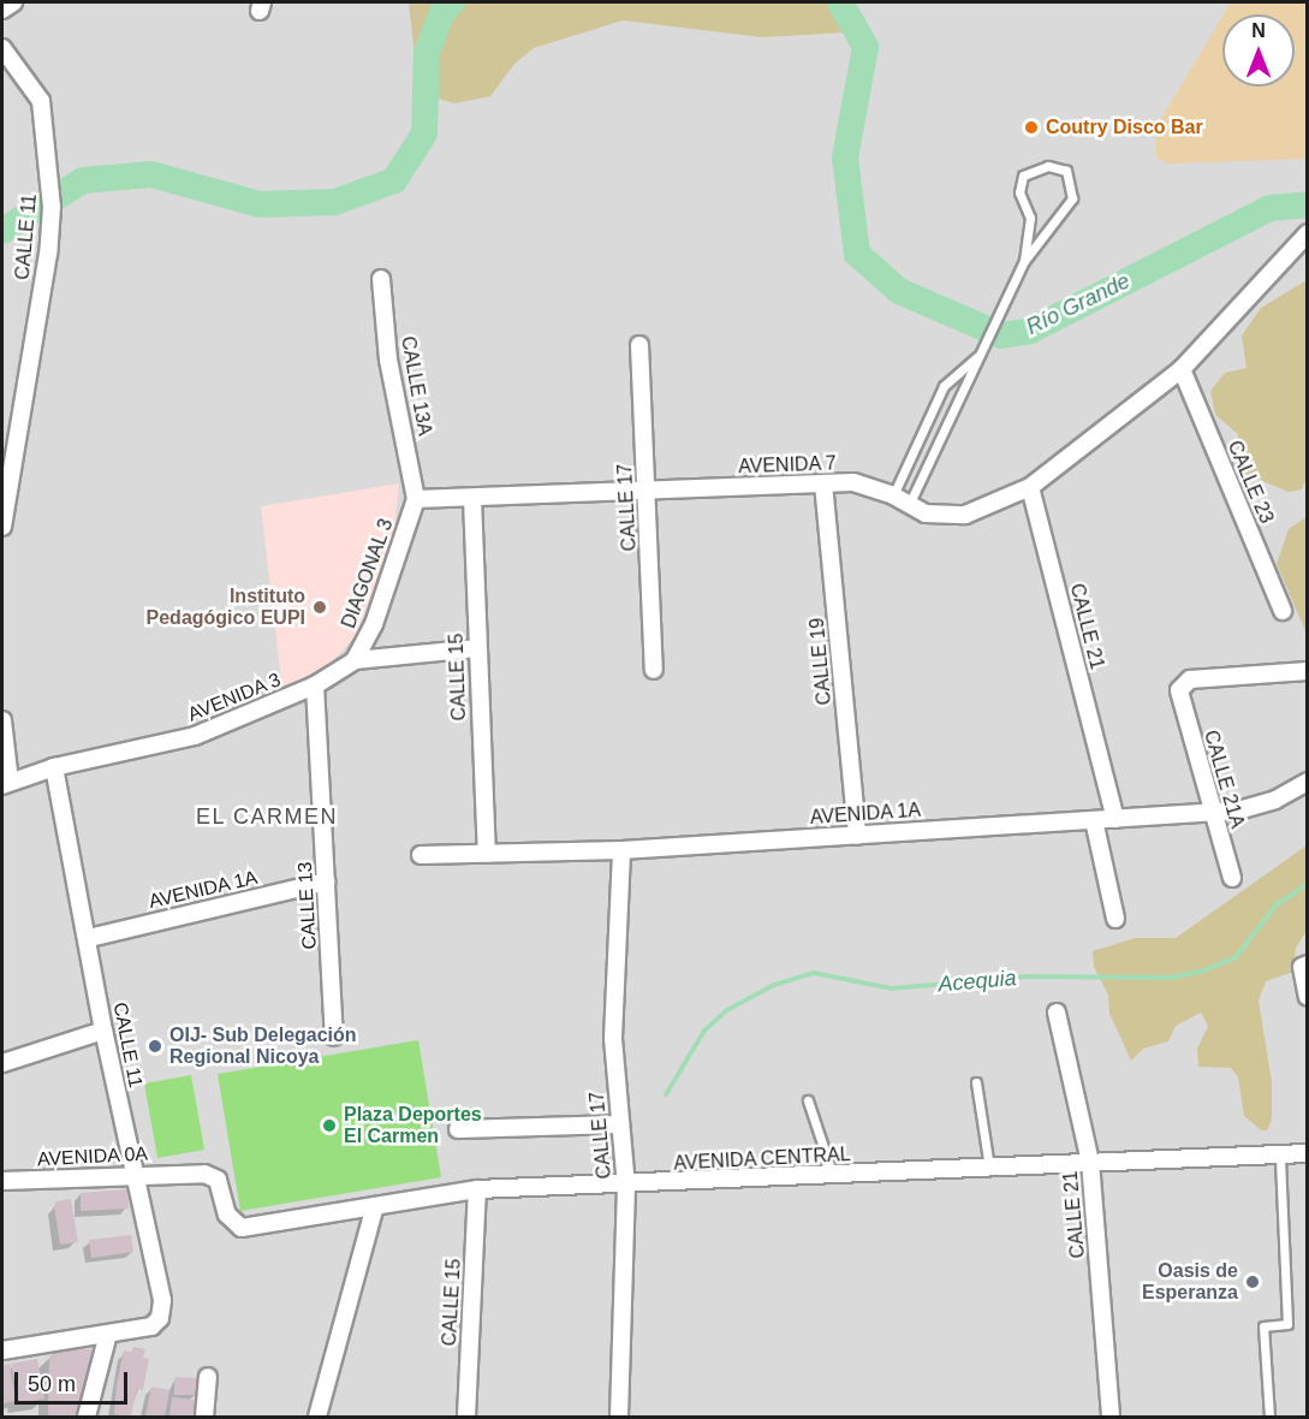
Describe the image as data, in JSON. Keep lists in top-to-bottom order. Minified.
{"streets":{"street":["CALLE 11","CALLE 13A","AVENIDA 7","CALLE 23","CALLE 17","DIAGONAL 3","CALLE 21","CALLE 19","CALLE 15","AVENIDA 3","CALLE 21A","AVENIDA 1A","CALLE 13","AVENIDA 0A","AVENIDA CENTRAL"]},"crossings":[["CALLE 11","AVENIDA 3"],["CALLE 11","AVENIDA 1A"],["CALLE 11","AVENIDA 0A"],["CALLE 13A","AVENIDA 7"],["CALLE 13A","DIAGONAL 3"],["AVENIDA 7","CALLE 23"],["AVENIDA 7","CALLE 17"],["AVENIDA 7","DIAGONAL 3"],["AVENIDA 7","CALLE 21"],["AVENIDA 7","CALLE 19"],["AVENIDA 7","CALLE 15"],["CALLE 17","AVENIDA 1A"],["CALLE 17","AVENIDA CENTRAL"],["DIAGONAL 3","AVENIDA 3"],["CALLE 21","AVENIDA 1A"],["CALLE 21","AVENIDA CENTRAL"],["CALLE 19","AVENIDA 1A"],["CALLE 15","AVENIDA 3"],["CALLE 15","AVENIDA 1A"],["CALLE 15","AVENIDA CENTRAL"],["AVENIDA 3","CALLE 13"],["CALLE 21A","AVENIDA 1A"],["AVENIDA 1A","CALLE 13"],["AVENIDA 0A","AVENIDA CENTRAL"]],"districts":["EL CARMEN"],"water":["Río Grande","Acequia"],"places":["Coutry Disco Bar","Instituto Pedagógico EUPI","OIJ- Sub Delegación Regional Nicoya","Plaza Deportes El Carmen","Oasis de Esperanza"],"scale_bar":"50 m","north":"top"}
